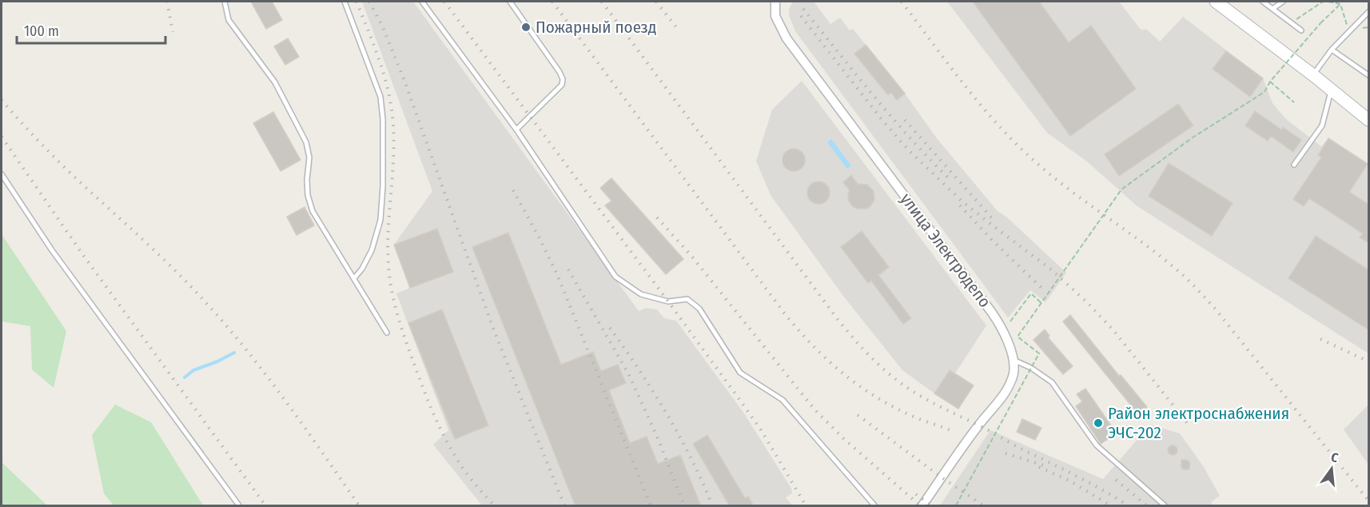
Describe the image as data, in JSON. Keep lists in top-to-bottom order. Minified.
{"streets":{"street":["улица Электродепо"]},"places":["Пожарный поезд","Район электроснабжения ЭЧС-202"],"scale_bar":"100 m","north":"top"}
